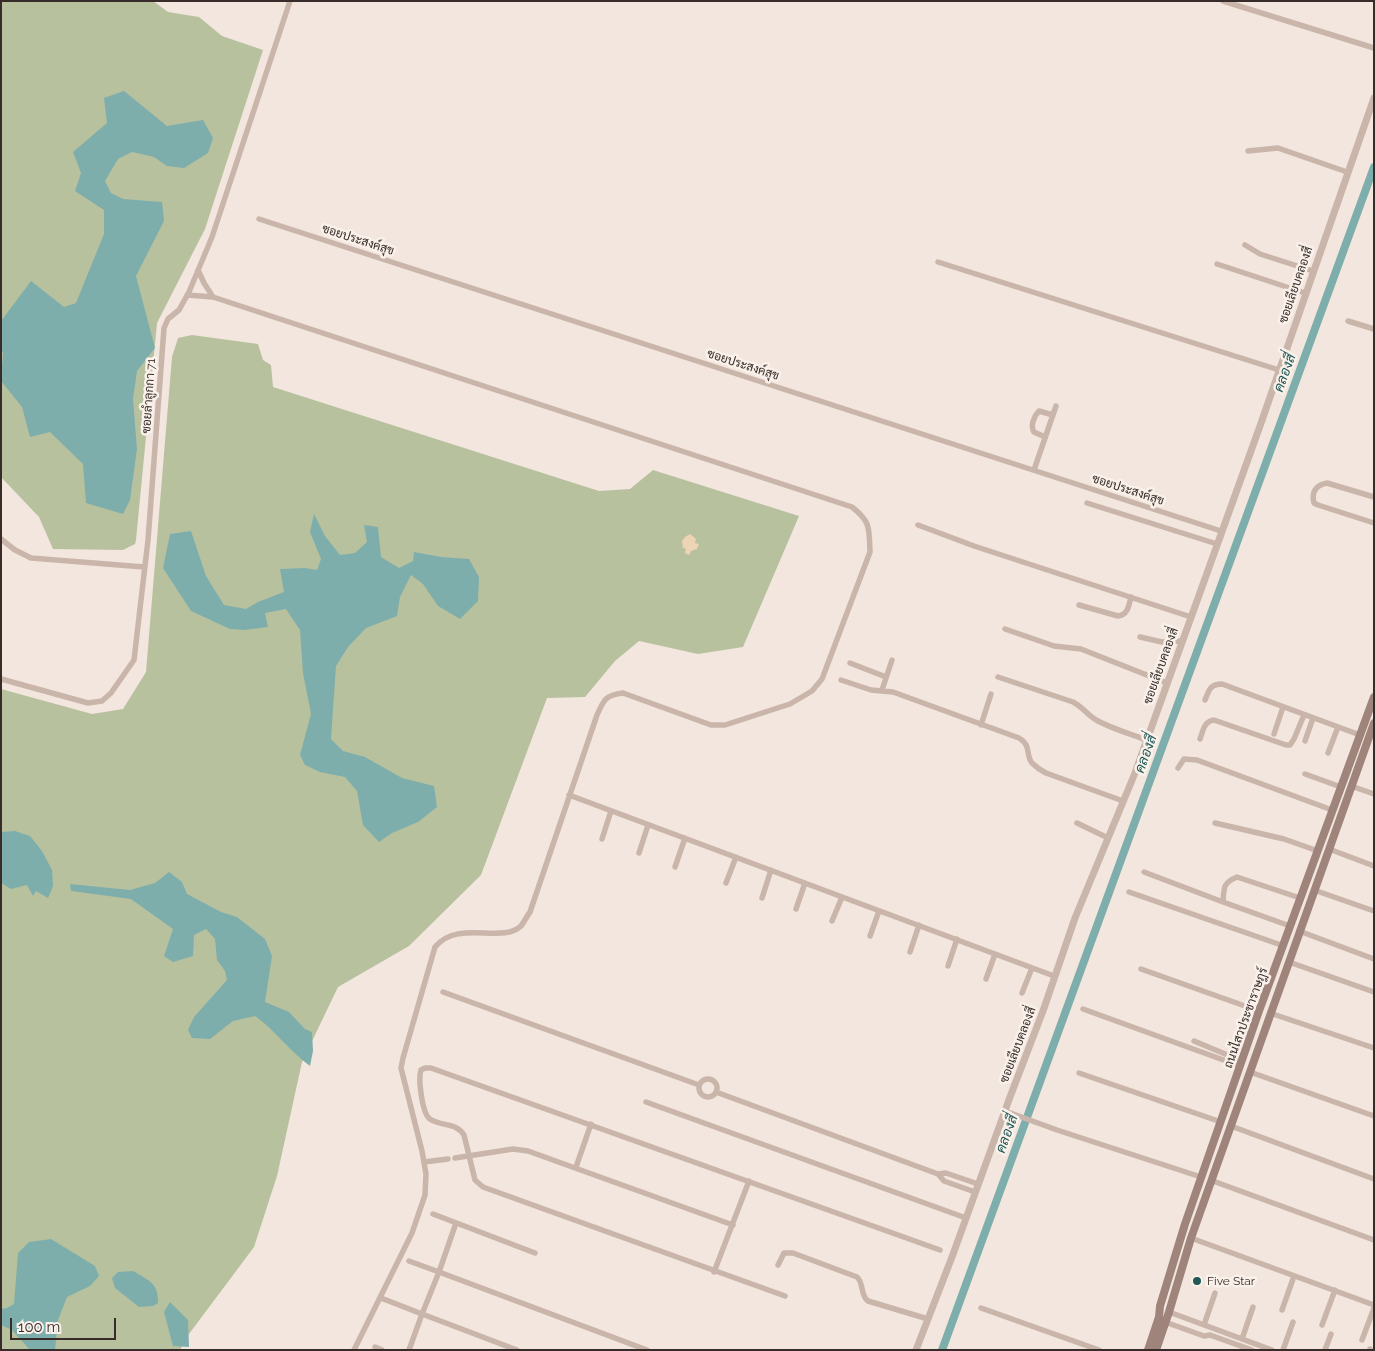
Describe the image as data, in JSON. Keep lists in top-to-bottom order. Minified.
{"streets":{"main road":["ถนนไสวประชาราษฎร์"],"street":["ซอยประสงค์สุข","ซอยเลียบคลองสี่","ซอยลำลูกกา 71"]},"crossings":[["ซอยประสงค์สุข","ซอยเลียบคลองสี่"]],"water":["คลองสี่"],"places":["Five Star"],"scale_bar":"100 m"}
